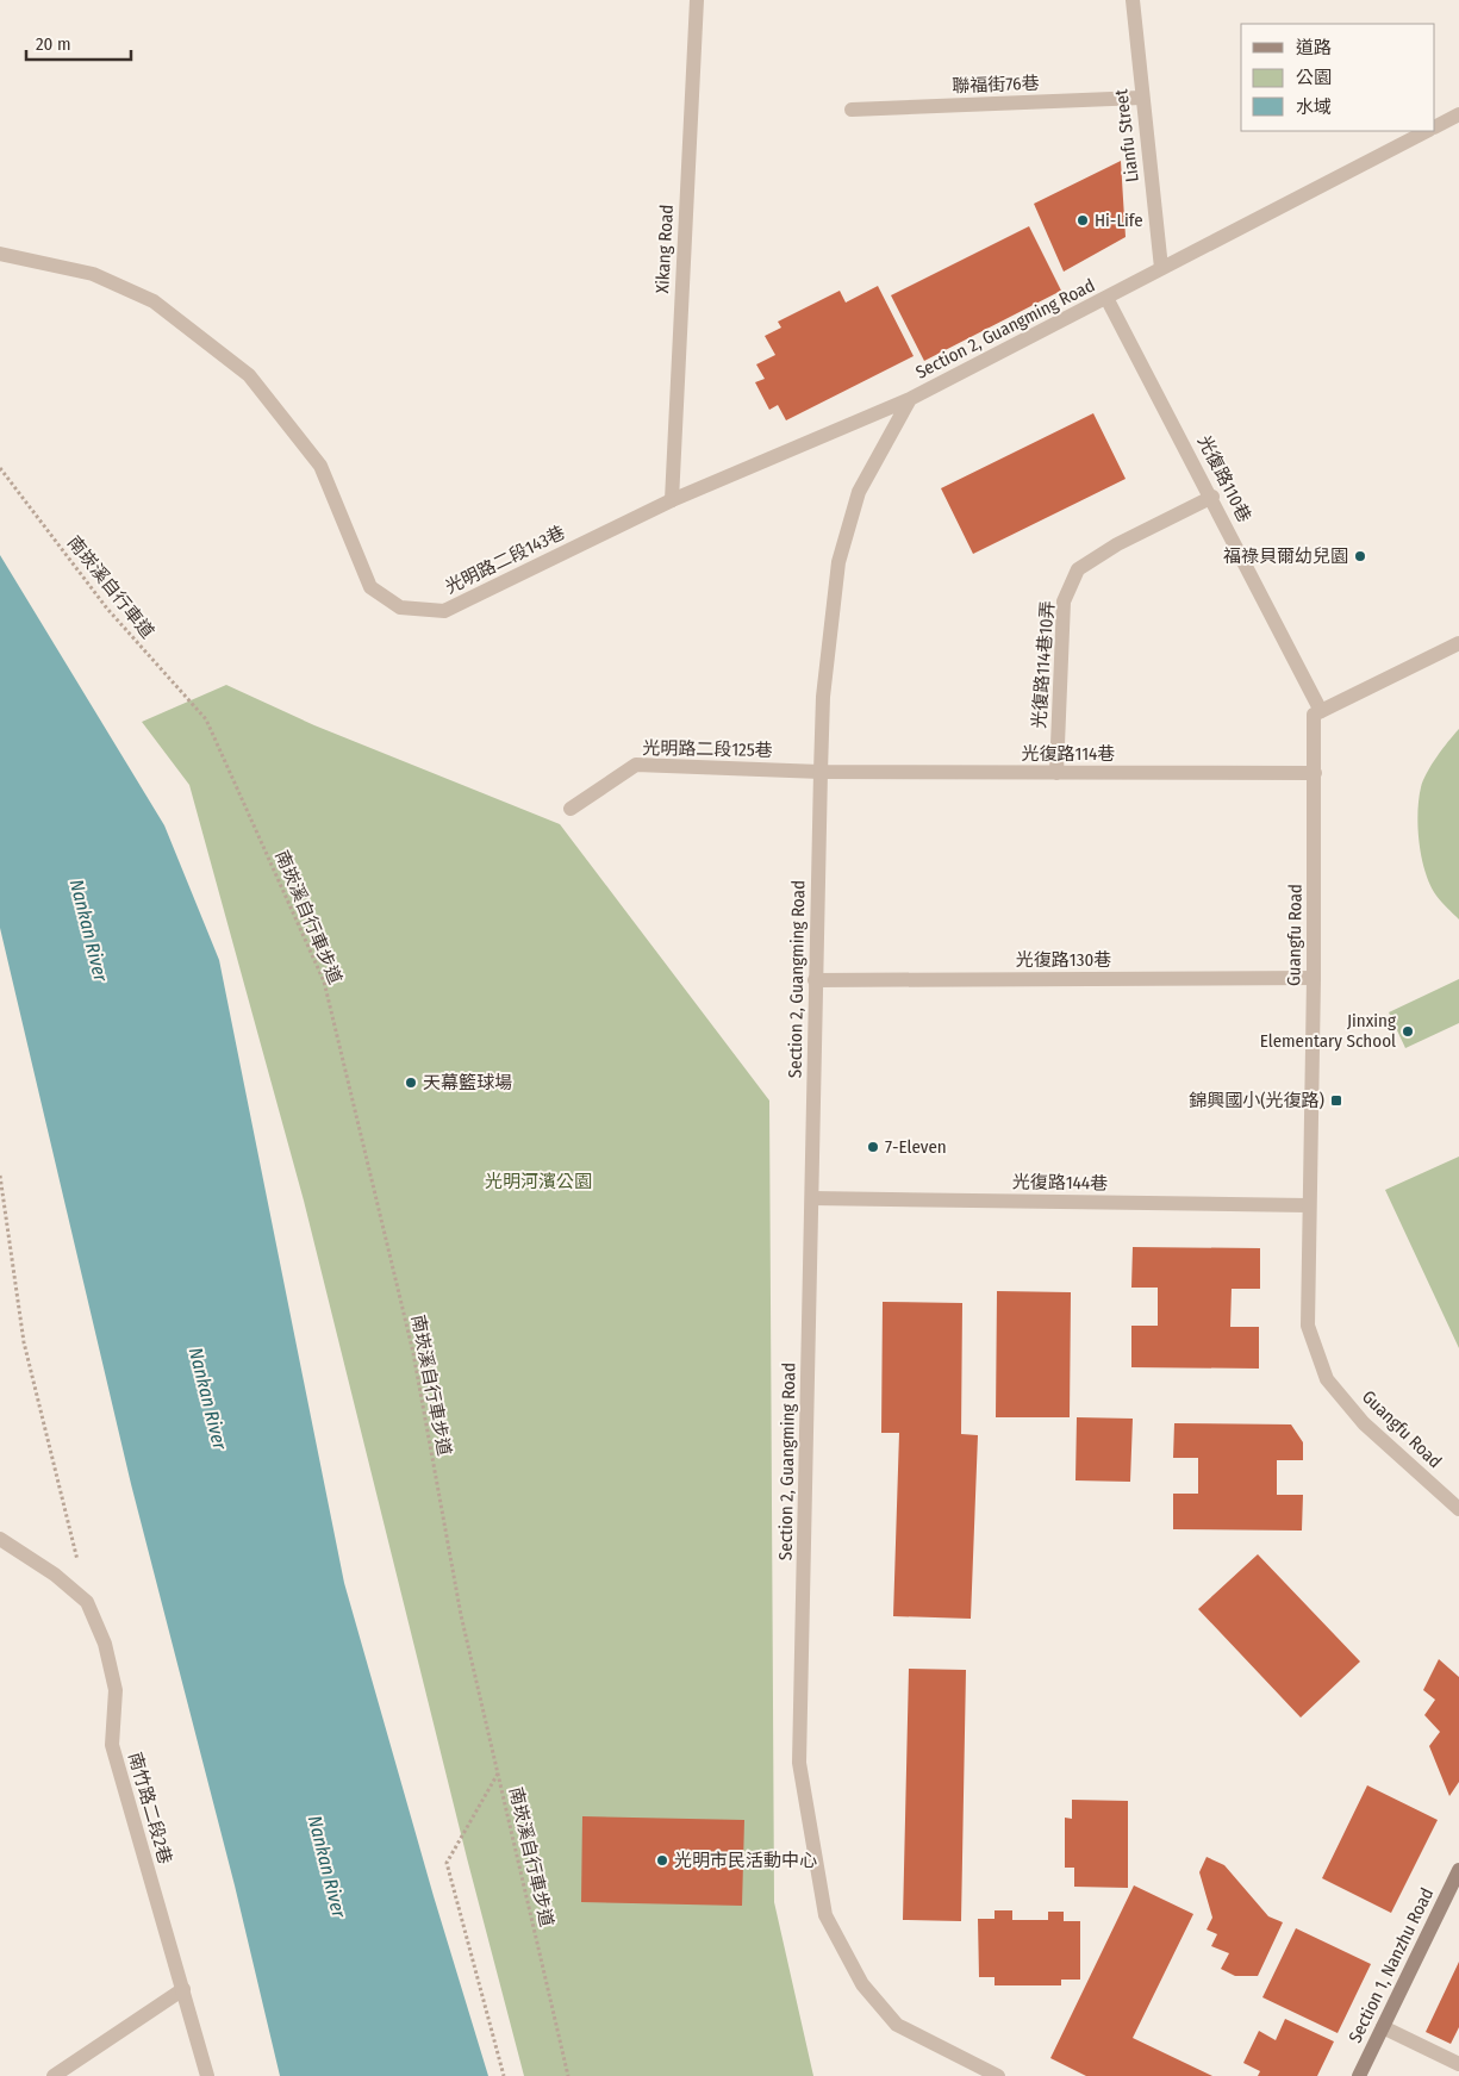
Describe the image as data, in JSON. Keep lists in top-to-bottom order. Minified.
{"streets":{"street":["聯福街76巷","Lianfu Street","Xikang Road","Section 2, Guangming Road","光復路110巷","光明路二段143巷","光復路114巷10弄","光明路二段125巷","光復路114巷","Guangfu Road","光復路130巷","光復路144巷","南竹路二段2巷","Section 1, Nanzhu Road"],"path":["南崁溪自行車道","南崁溪自行車步道"]},"crossings":[["聯福街76巷","Lianfu Street"],["Lianfu Street","Section 2, Guangming Road"],["Xikang Road","光明路二段143巷"],["Section 2, Guangming Road","光復路110巷"],["Section 2, Guangming Road","光明路二段143巷"],["Section 2, Guangming Road","光明路二段125巷"],["Section 2, Guangming Road","光復路114巷"],["Section 2, Guangming Road","光復路130巷"],["Section 2, Guangming Road","光復路144巷"],["光復路110巷","光復路114巷10弄"],["光復路110巷","Guangfu Road"],["南崁溪自行車道","南崁溪自行車步道"],["光復路114巷10弄","光復路114巷"],["光明路二段125巷","光復路114巷"],["光復路114巷","Guangfu Road"],["Guangfu Road","光復路130巷"],["Guangfu Road","光復路144巷"]],"water":["Nankan River"],"parks":["光明河濱公園"],"places":{"other":["Hi-Life","福祿貝爾幼兒園","Jinxing Elementary School","天幕籃球場","7-Eleven","光明市民活動中心"],"transit":["錦興國小(光復路)"]},"legend":["道路","公園","水域"],"scale_bar":"20 m"}
